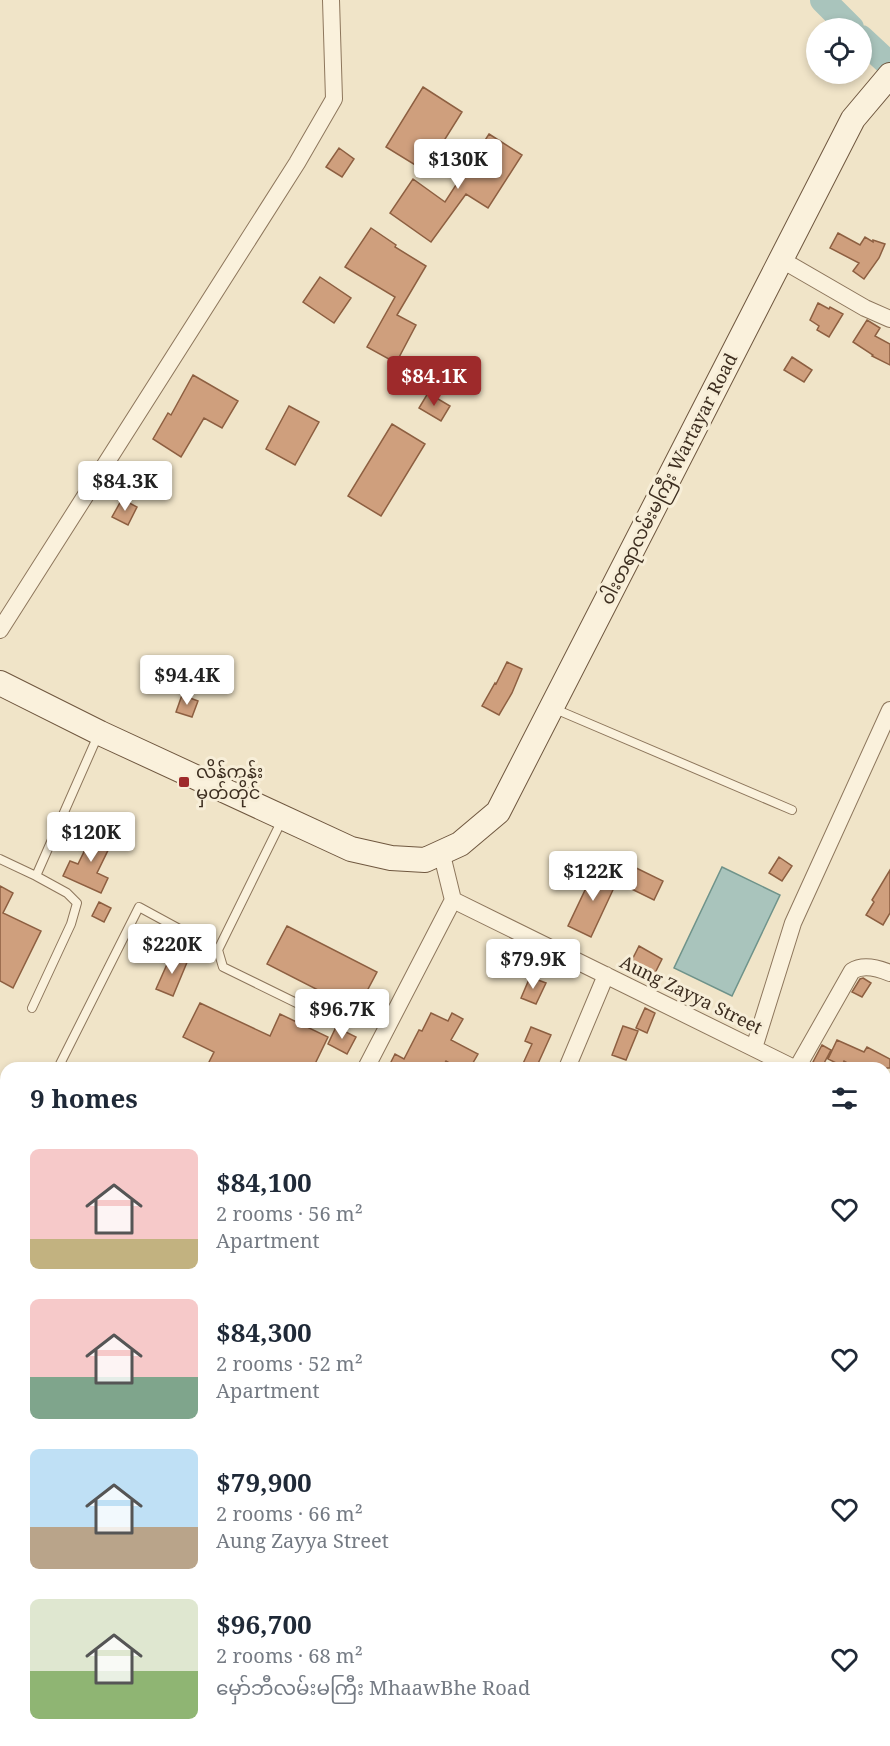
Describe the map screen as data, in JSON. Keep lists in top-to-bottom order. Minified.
{"streets":{"street":["ဝါးတရာလမ်းမကြီး Wartayar Road","Aung Zayya Street"]},"places":{"transit":["လိန်ကုန်း မှတ်တိုင်"]},"page":{"price":["$130K","$84.1K","$84.3K","$94.4K","$120K","$122K","$220K","$79.9K","$96.7K"],"heading":"9 homes","list":[{"name":"$84,100","note":"2 rooms · 56 m² · Apartment"},{"name":"$84,300","note":"2 rooms · 52 m² · Apartment"},{"name":"$79,900","note":"2 rooms · 66 m² · Aung Zayya Street"},{"name":"$96,700","note":"2 rooms · 68 m² · မှော်ဘီလမ်းမကြီး MhaawBhe Road"}]}}
